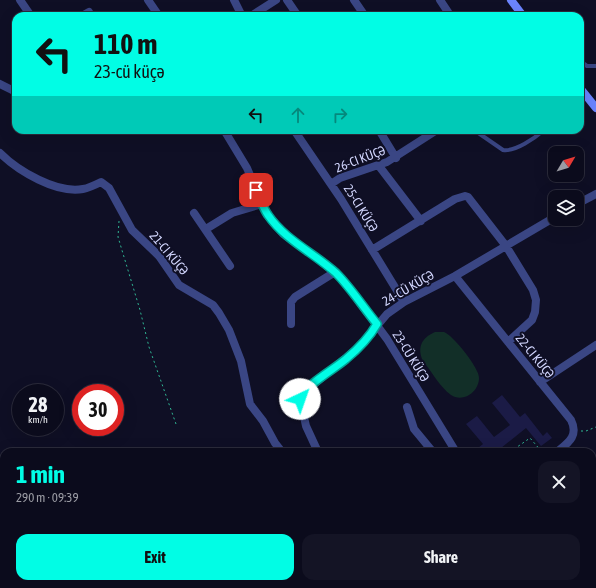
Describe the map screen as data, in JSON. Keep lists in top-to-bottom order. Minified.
{"streets":{"street":["25-CI KÜÇƏ","21-CI KÜÇƏ","24-CÜ KÜÇƏ","23-CÜ KÜÇƏ","22-CI KÜÇƏ"]},"crossings":[["25-CI KÜÇƏ","24-CÜ KÜÇƏ"],["24-CÜ KÜÇƏ","23-CÜ KÜÇƏ"],["24-CÜ KÜÇƏ","22-CI KÜÇƏ"]],"north":"top right","page":{"turn":["110 m","23-cü küçə"],"speed":"28 km/h","limit":"30","heading":["1 min","290 m · 09:39"],"buttons":["Exit","Share"]}}
